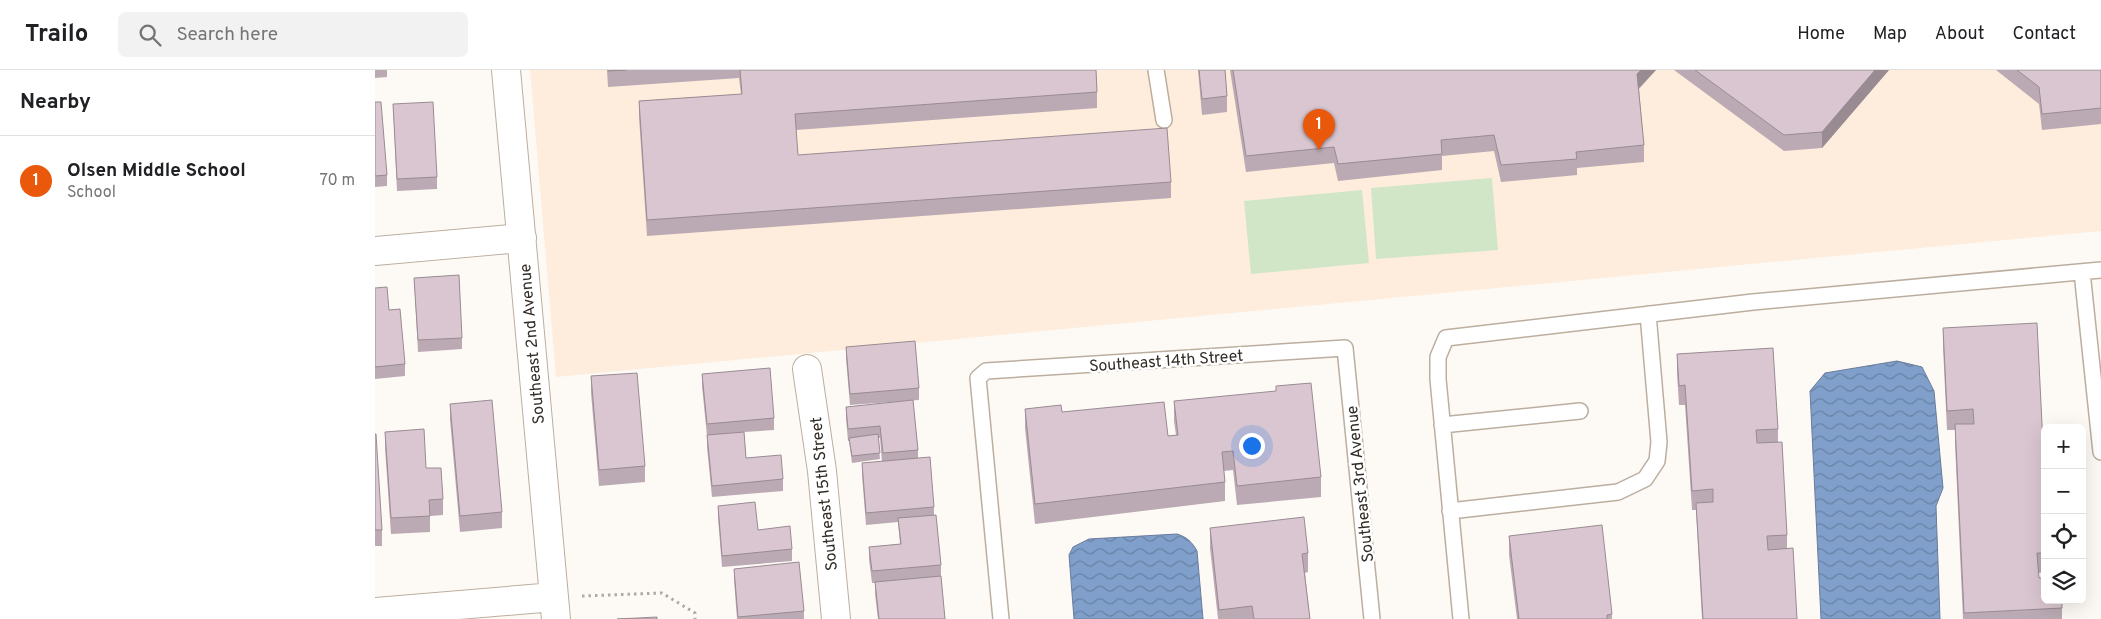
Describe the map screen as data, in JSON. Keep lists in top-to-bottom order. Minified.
{"streets":{"street":["Southeast 2nd Avenue","Southeast 15th Street"],"lane":["Southeast 14th Street","Southeast 3rd Avenue"]},"crossings":[["Southeast 14th Street","Southeast 3rd Avenue"]],"page":{"header":"Trailo","search":"Search here","nav":["Home","Map","About","Contact"],"heading":"Nearby","pins":"1","list":[{"mark":"1","name":"Olsen Middle School","note":"School","value":"70 m"}],"map_buttons":["+","−"]}}
